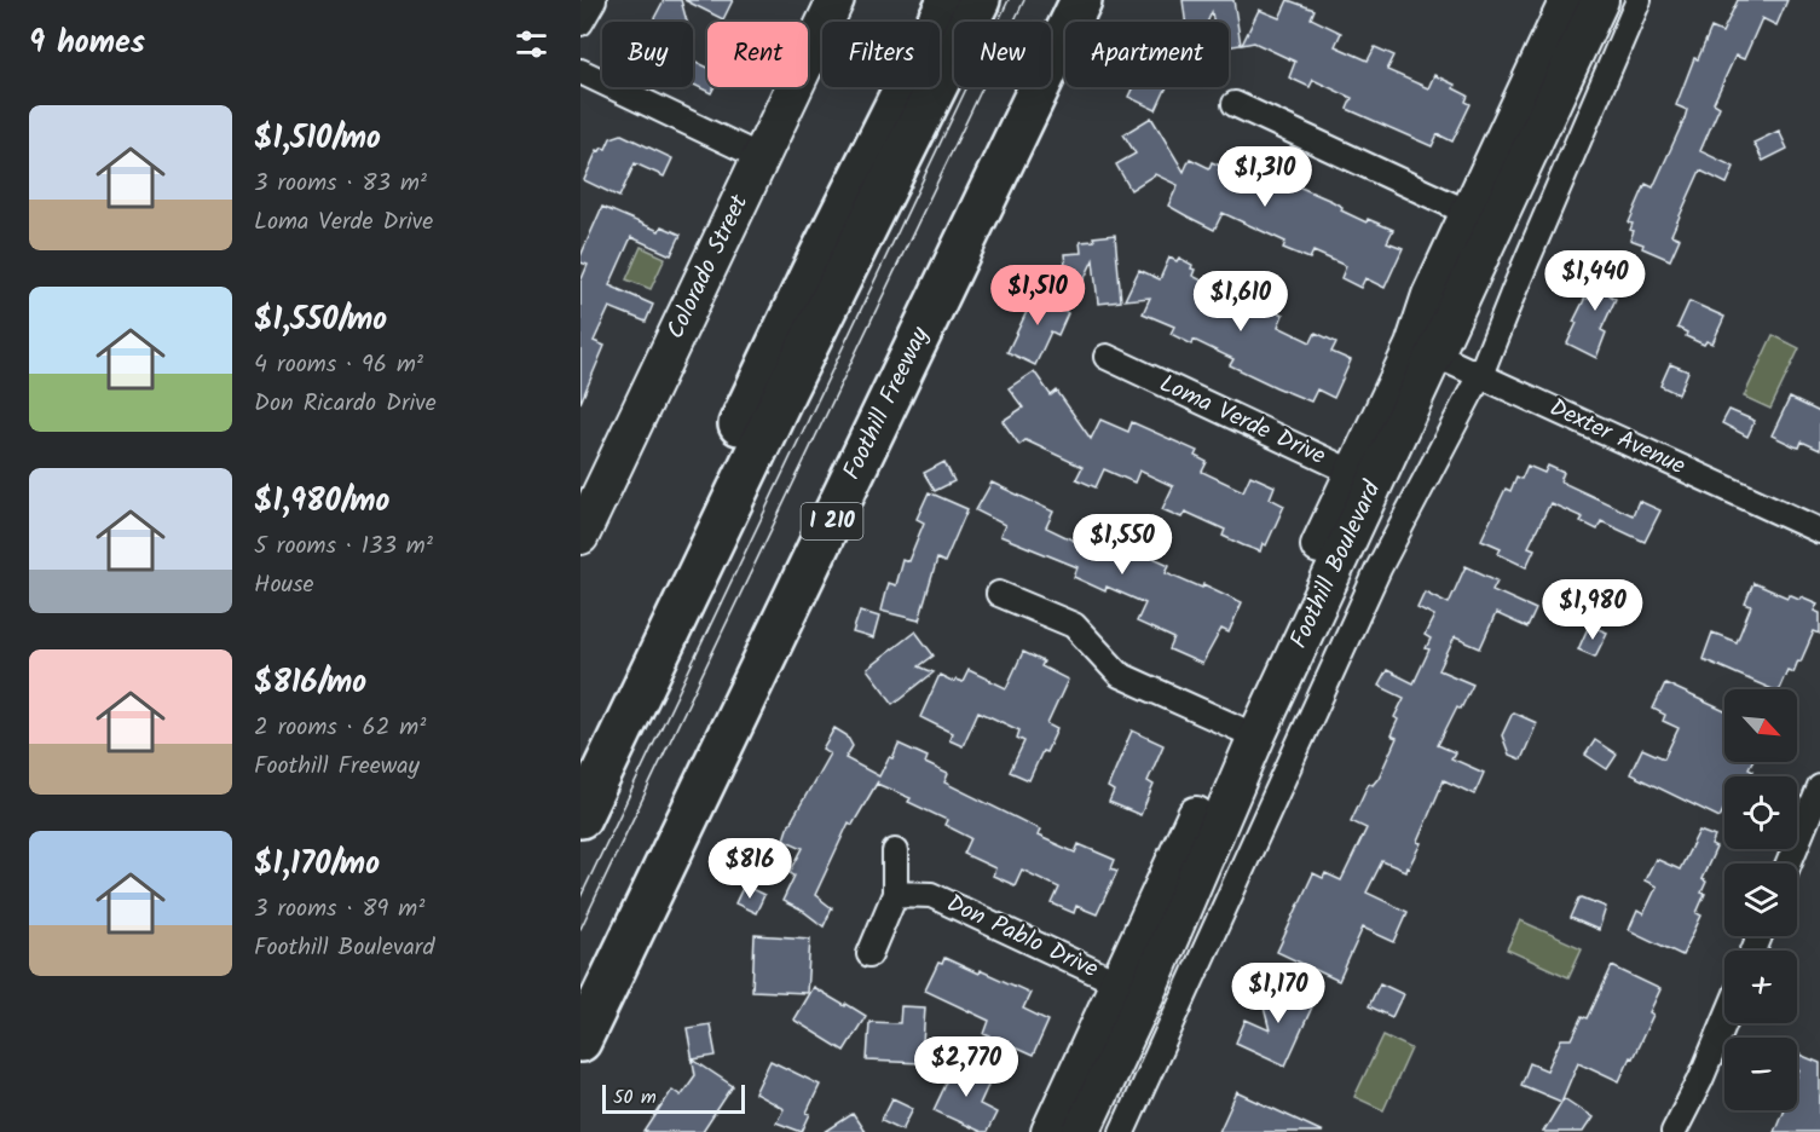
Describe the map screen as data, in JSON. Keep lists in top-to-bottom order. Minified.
{"streets":{"highway":["Foothill Freeway","I 210"],"main road":["Colorado Street","Foothill Boulevard"],"street":["Loma Verde Drive","Dexter Avenue","Don Pablo Drive"]},"crossings":[["Loma Verde Drive","Foothill Boulevard"],["Dexter Avenue","Foothill Boulevard"],["Foothill Boulevard","Don Pablo Drive"]],"scale_bar":"50 m","north":"bottom right","page":{"heading":"9 homes","chip":["Buy","Rent","Filters","New","Apartment"],"list":[{"name":"$1,510/mo","note":"3 rooms · 83 m² · Loma Verde Drive"},{"name":"$1,550/mo","note":"4 rooms · 96 m² · Don Ricardo Drive"},{"name":"$1,980/mo","note":"5 rooms · 133 m² · House"},{"name":"$816/mo","note":"2 rooms · 62 m² · Foothill Freeway"},{"name":"$1,170/mo","note":"3 rooms · 89 m² · Foothill Boulevard"}],"price":["$1,310","$1,440","$1,510","$1,610","$1,550","$1,980","$816","$1,170","$2,770"],"map_buttons":["+","−"],"scale":"50 m"}}
